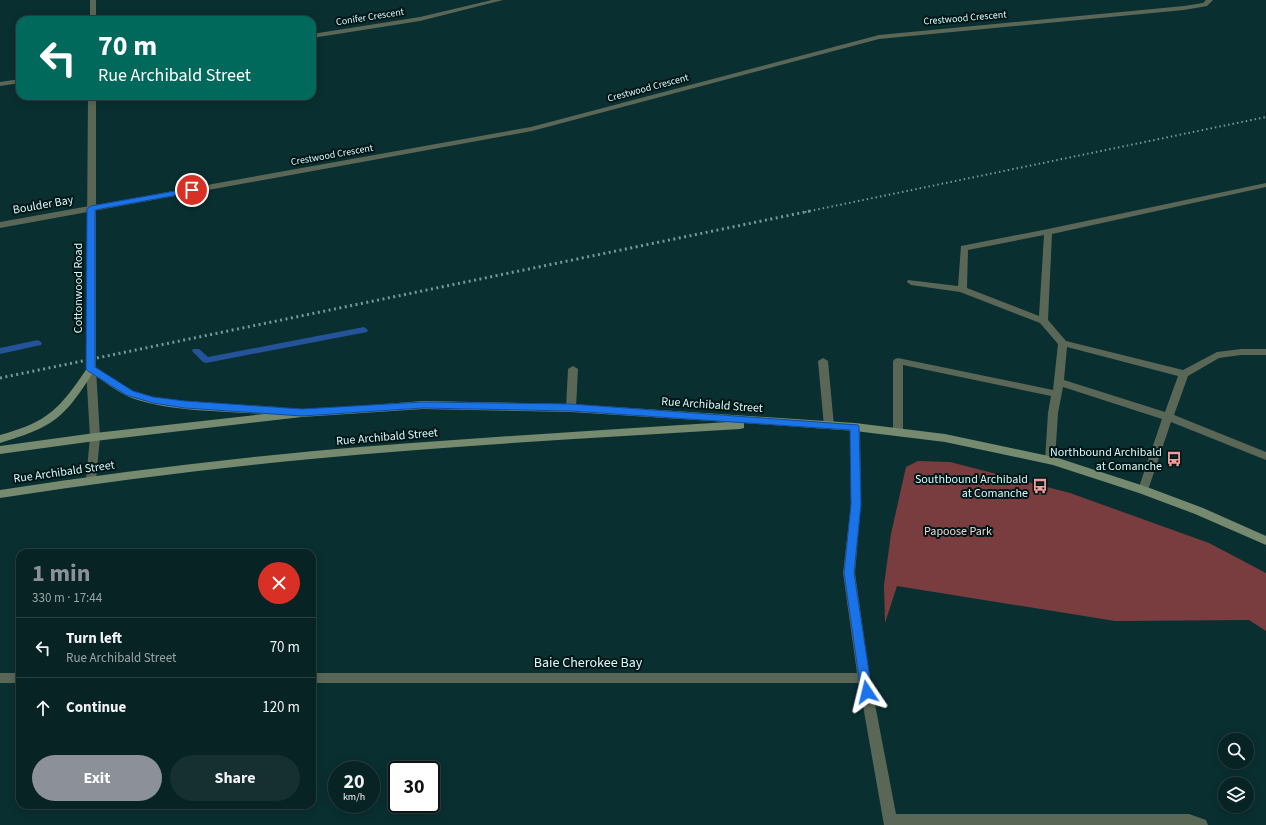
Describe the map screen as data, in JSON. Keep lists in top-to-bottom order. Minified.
{"streets":{"main road":["Rue Archibald Street"],"street":["Conifer Crescent","Crestwood Crescent","Boulder Bay","Cottonwood Road","Baie Cherokee Bay"]},"crossings":[["Crestwood Crescent","Boulder Bay"],["Crestwood Crescent","Cottonwood Road"],["Boulder Bay","Cottonwood Road"],["Cottonwood Road","Rue Archibald Street"]],"parks":["Papoose Park"],"places":{"bus stop":["Northbound Archibald at Comanche","Southbound Archibald at Comanche"]},"page":{"turn":["70 m","Rue Archibald Street"],"heading":["1 min","330 m · 17:44"],"list":[{"name":"Turn left","note":"Rue Archibald Street","value":"70 m"},{"name":"Continue","value":"120 m"}],"buttons":["Exit","Share"],"speed":"20 km/h","limit":"30"}}
